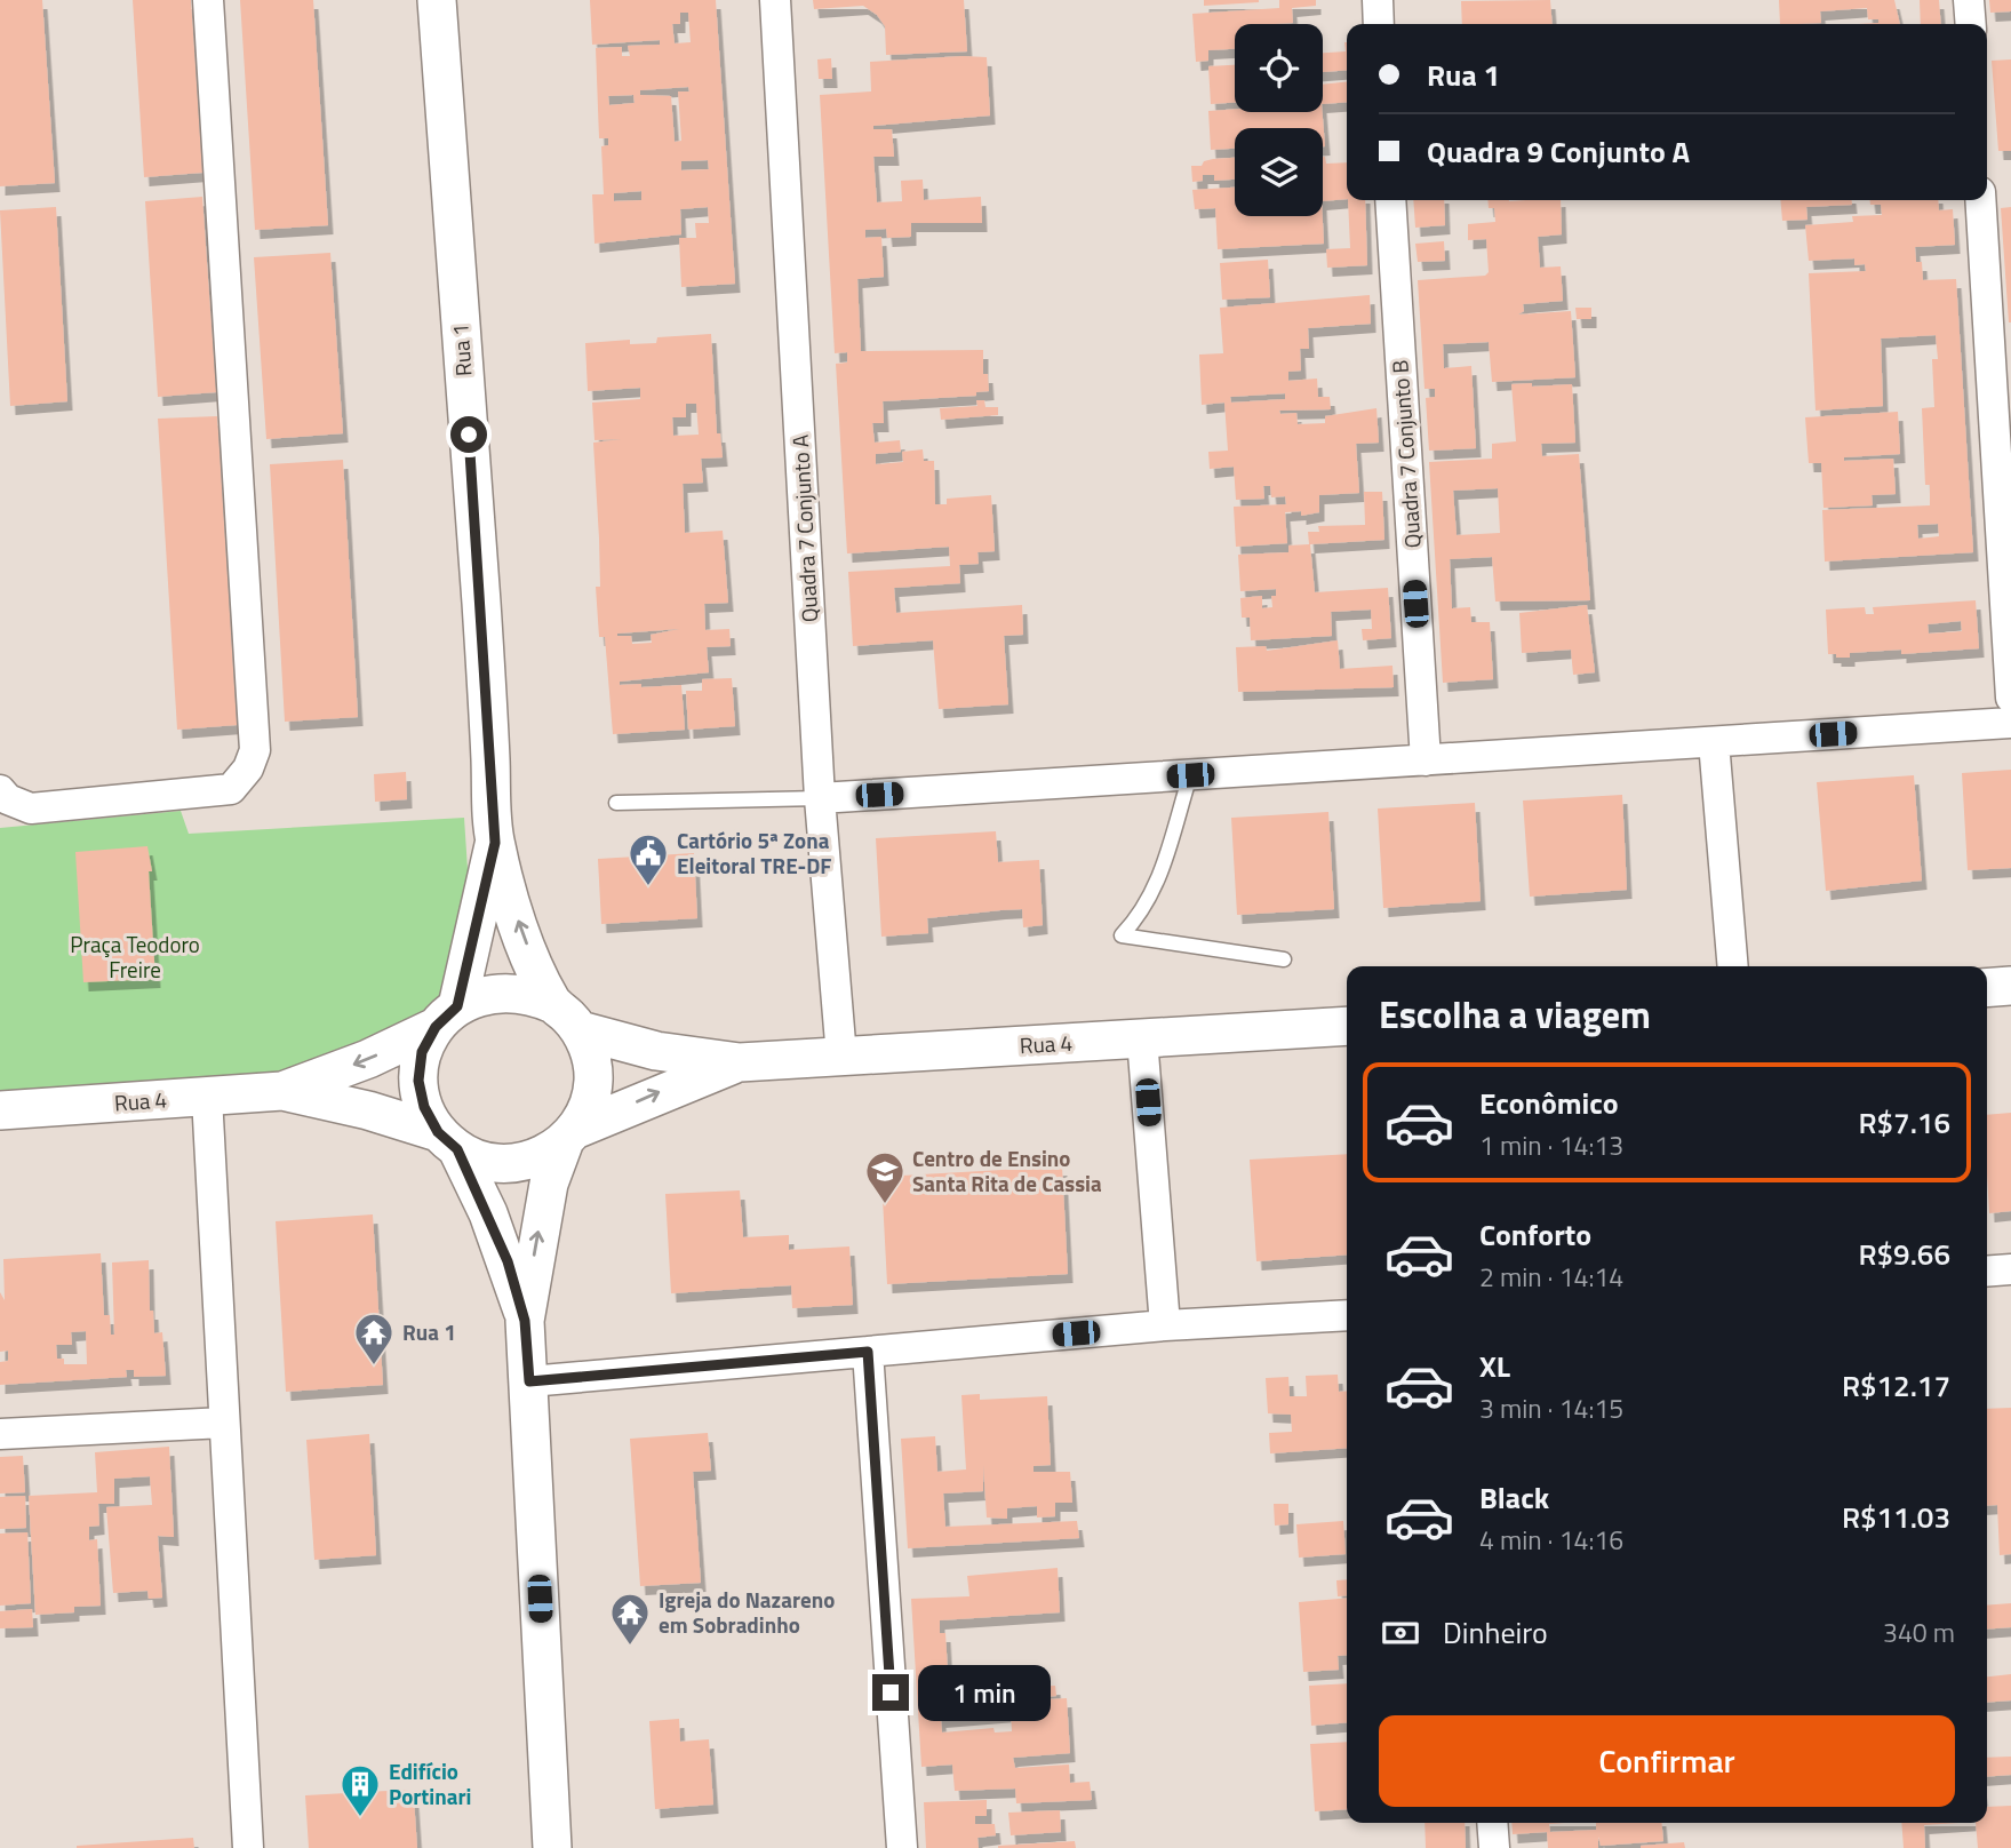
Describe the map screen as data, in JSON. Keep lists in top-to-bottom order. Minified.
{"streets":{"street":["Rua 1","Quadra 7 Conjunto B","Quadra 7 Conjunto A","Rua 4"]},"crossings":[["Quadra 7 Conjunto A","Rua 4"]],"parks":["Praça Teodoro Freire"],"places":{"public building":["Cartório 5ª Zona Eleitoral TRE-DF"],"school or university":["Centro de Ensino Santa Rita de Cassia"],"temple":["Rua 1","Igreja do Nazareno em Sobradinho"],"building":["Edifício Portinari"]},"page":{"banner":["Rua 1","Quadra 9 Conjunto A"],"heading":"Escolha a viagem","list":[{"name":"Econômico","note":"1 min · 14:13","value":"R$7.16"},{"name":"Conforto","note":"2 min · 14:14","value":"R$9.66"},{"name":"XL","note":"3 min · 14:15","value":"R$12.17"},{"name":"Black","note":"4 min · 14:16","value":"R$11.03"}],"pay":["Dinheiro","340 m"],"bubble":"1 min","buttons":"Confirmar"}}
